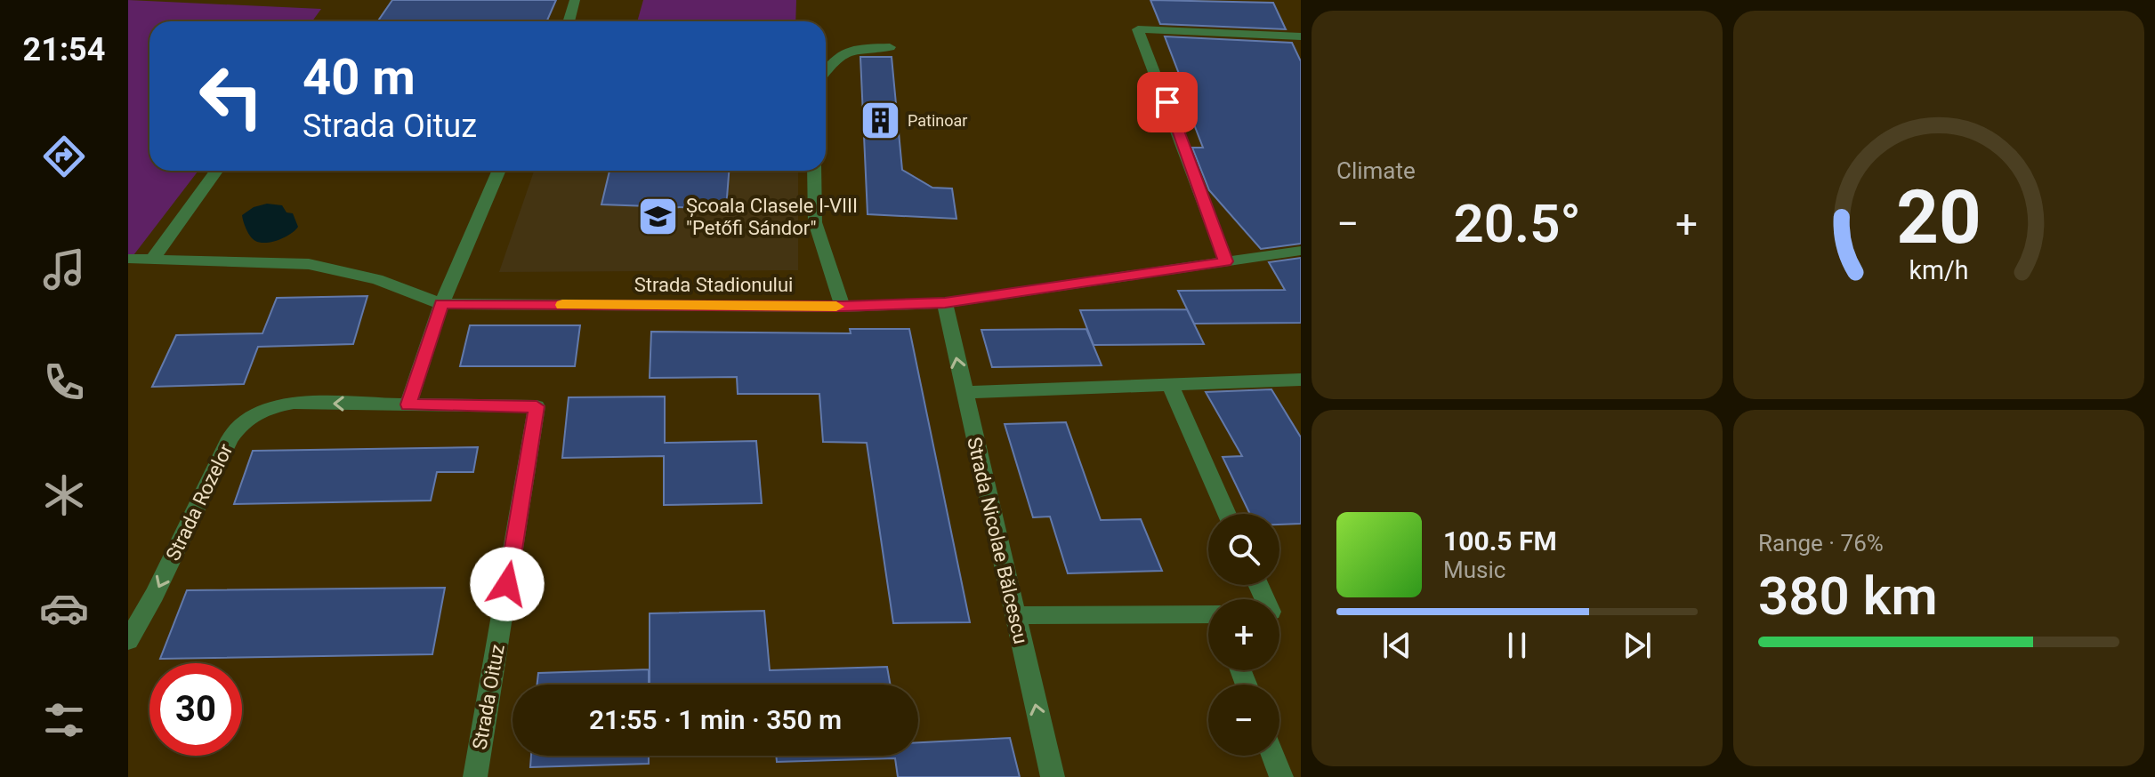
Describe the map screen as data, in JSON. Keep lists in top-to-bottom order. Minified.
{"streets":{"street":["Strada Stadionului","Strada Rozelor","Strada Nicolae Bălcescu","Strada Oituz"]},"crossings":[["Strada Stadionului","Strada Nicolae Bălcescu"],["Strada Rozelor","Strada Oituz"]],"one_way":["Strada Rozelor","Strada Nicolae Bălcescu"],"places":{"building":["Patinoar"],"school or university":["Școala Clasele I-VIII \"Petőfi Sándor\""]},"page":{"tabs":"21:54","tile":["Climate",["Range · 76%","380 km"]],"turn":["40 m","Strada Oituz"],"heat":["−","20.5°","+"],"song":["100.5 FM","Music"],"map_buttons":["+","−"],"limit":"30","trip":"21:55 · 1 min · 350 m","gauge":["20","km/h"]}}
